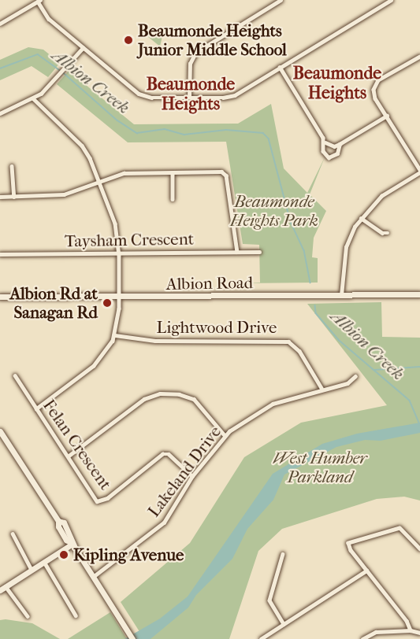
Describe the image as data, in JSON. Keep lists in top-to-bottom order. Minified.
{"streets":{"main road":["Albion Road"],"street":["Taysham Crescent","Lightwood Drive","Felan Crescent","Lakeland Drive"]},"crossings":[["Lightwood Drive","Lakeland Drive"],["Felan Crescent","Lakeland Drive"]],"districts":["Beaumonde Heights","Beaumonde Heights"],"water":["Albion Creek"],"parks":["Beaumonde Heights Park","West Humber Parkland"],"places":["Beaumonde Heights Junior Middle School","Albion Rd at Sanagan Rd","Kipling Avenue"]}
